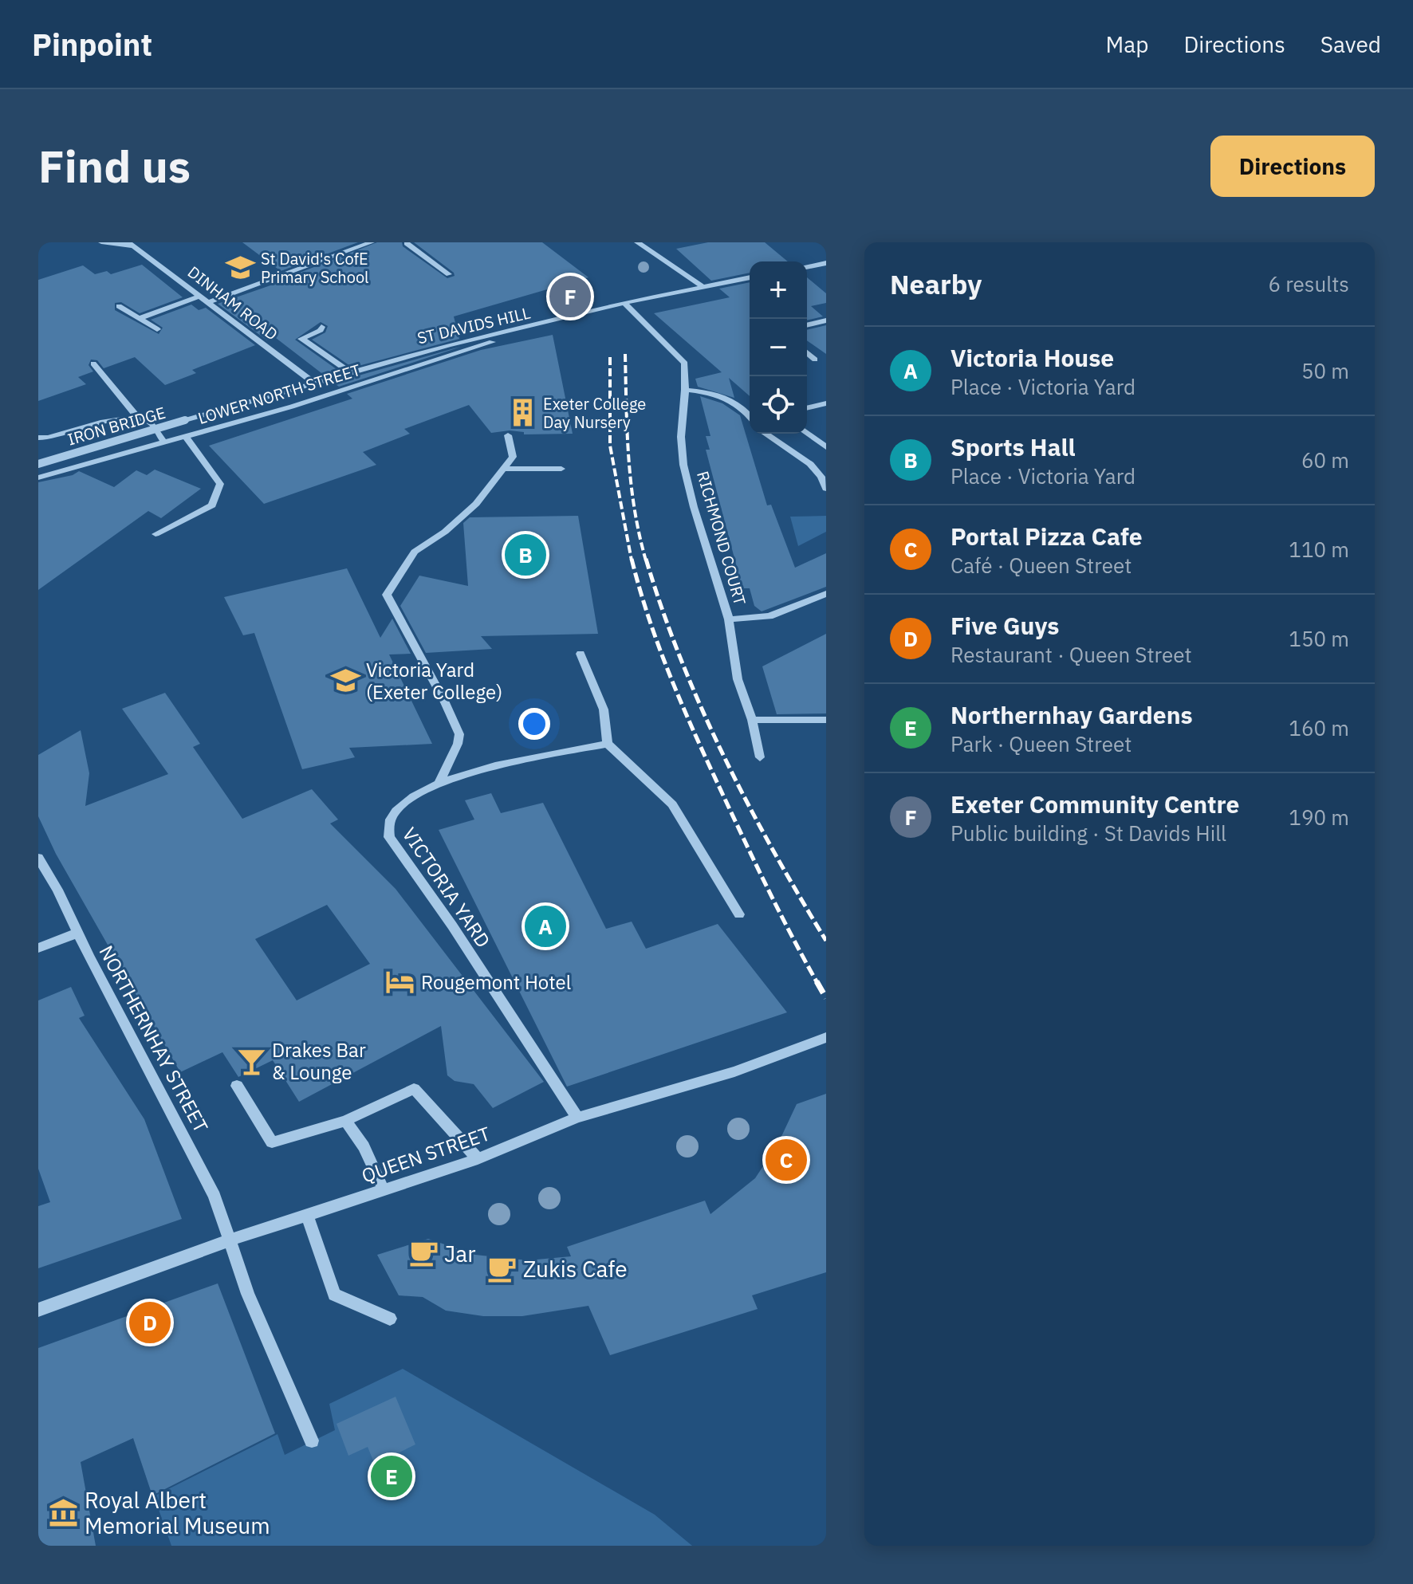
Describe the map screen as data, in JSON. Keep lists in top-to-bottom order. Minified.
{"streets":{"street":["DINHAM ROAD","ST DAVIDS HILL","LOWER NORTH STREET","IRON BRIDGE","RICHMOND COURT","VICTORIA YARD","NORTHERNHAY STREET","QUEEN STREET"]},"crossings":[["DINHAM ROAD","ST DAVIDS HILL"],["DINHAM ROAD","IRON BRIDGE"],["ST DAVIDS HILL","LOWER NORTH STREET"],["ST DAVIDS HILL","IRON BRIDGE"],["ST DAVIDS HILL","RICHMOND COURT"],["VICTORIA YARD","QUEEN STREET"],["NORTHERNHAY STREET","QUEEN STREET"]],"places":{"school or university":["St David's CofE Primary School","Victoria Yard (Exeter College)"],"building":["Exeter College Day Nursery"],"hotel":["Rougemont Hotel"],"bar":["Drakes Bar & Lounge"],"cafe":["Jar","Zukis Cafe"],"museum":["Royal Albert Memorial Museum"]},"page":{"header":"Pinpoint","nav":["Map","Directions","Saved"],"buttons":"Directions","title":"Find us","heading":["Nearby","6 results"],"map_buttons":["+","−"],"pins":["F","B","A","C","D","E"],"list":[{"mark":"A","name":"Victoria House","note":"Place · Victoria Yard","value":"50 m"},{"mark":"B","name":"Sports Hall","note":"Place · Victoria Yard","value":"60 m"},{"mark":"C","name":"Portal Pizza Cafe","note":"Café · Queen Street","value":"110 m"},{"mark":"D","name":"Five Guys","note":"Restaurant · Queen Street","value":"150 m"},{"mark":"E","name":"Northernhay Gardens","note":"Park · Queen Street","value":"160 m"},{"mark":"F","name":"Exeter Community Centre","note":"Public building · St Davids Hill","value":"190 m"}]}}
